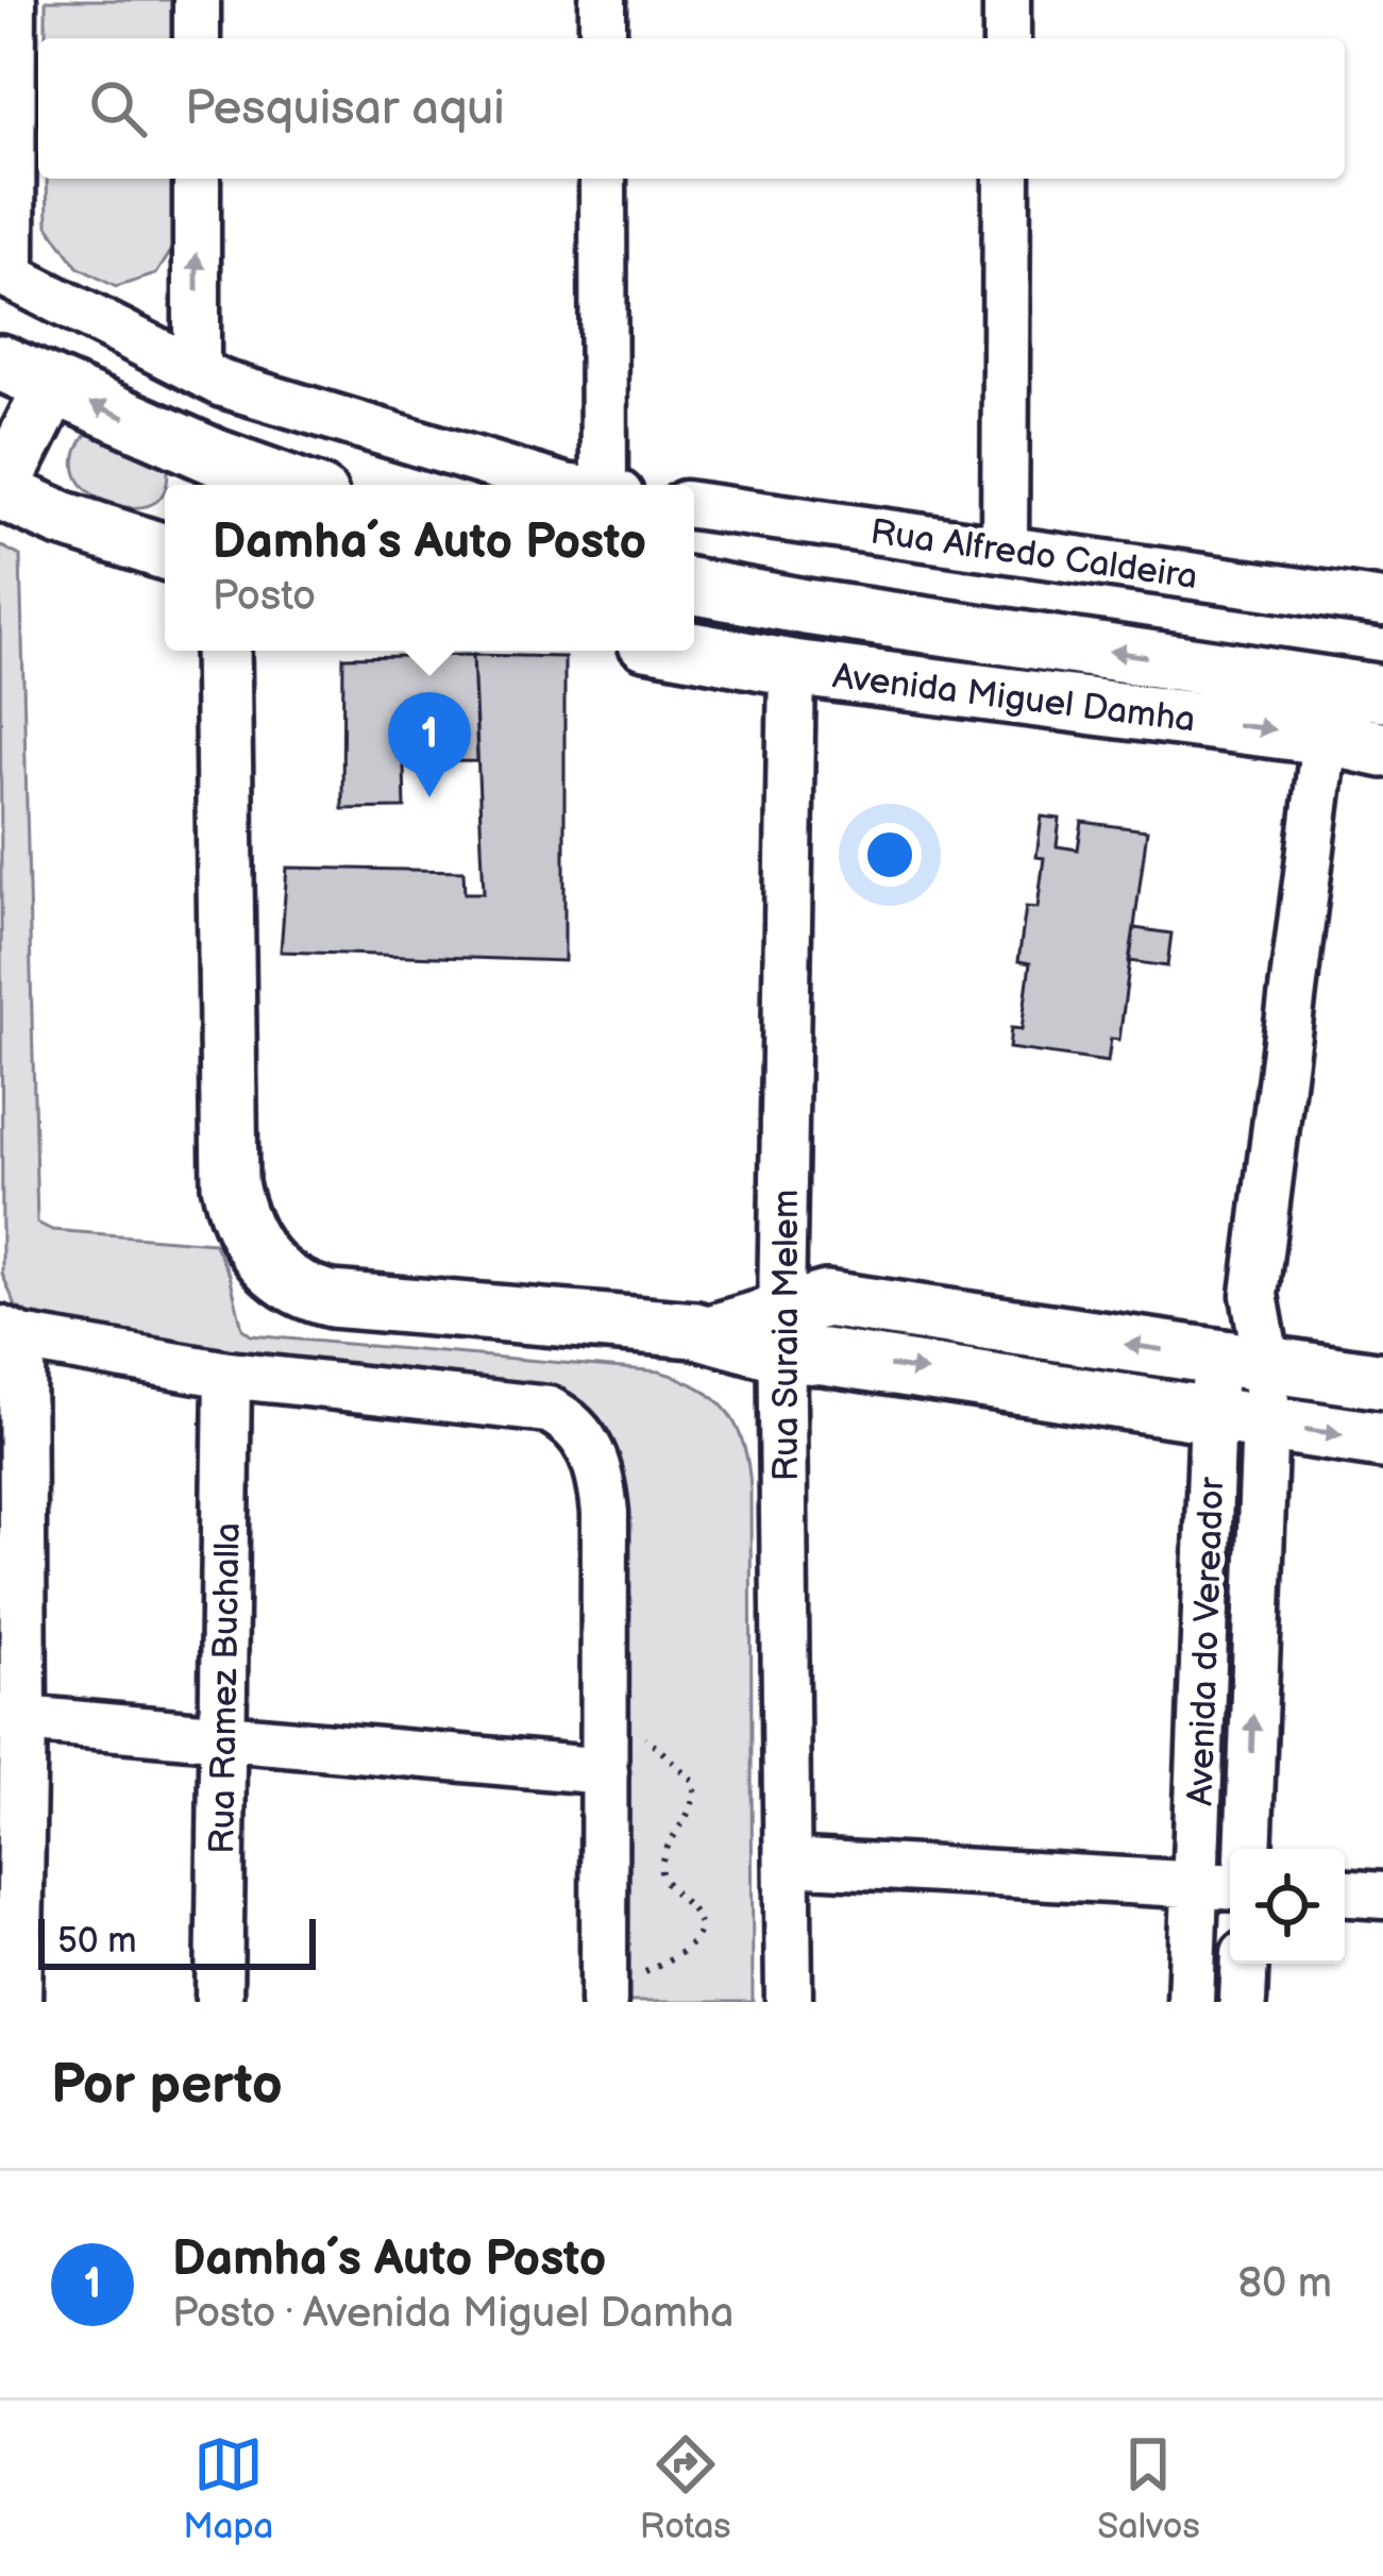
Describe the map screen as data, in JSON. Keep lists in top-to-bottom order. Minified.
{"streets":{"street":["Rua Alfredo Caldeira","Avenida Miguel Damha","Rua Suraia Melem","Avenida do Vereador","Rua Ramez Buchalla"]},"crossings":[["Avenida Miguel Damha","Rua Suraia Melem"],["Avenida Miguel Damha","Avenida do Vereador"]],"scale_bar":"50 m","page":{"search":"Pesquisar aqui","popup":["Damha´s Auto Posto","Posto"],"pins":"1","scale":"50 m","heading":"Por perto","list":[{"mark":"1","name":"Damha´s Auto Posto","note":"Posto · Avenida Miguel Damha","value":"80 m"}],"nav":["Mapa","Rotas","Salvos"]}}
